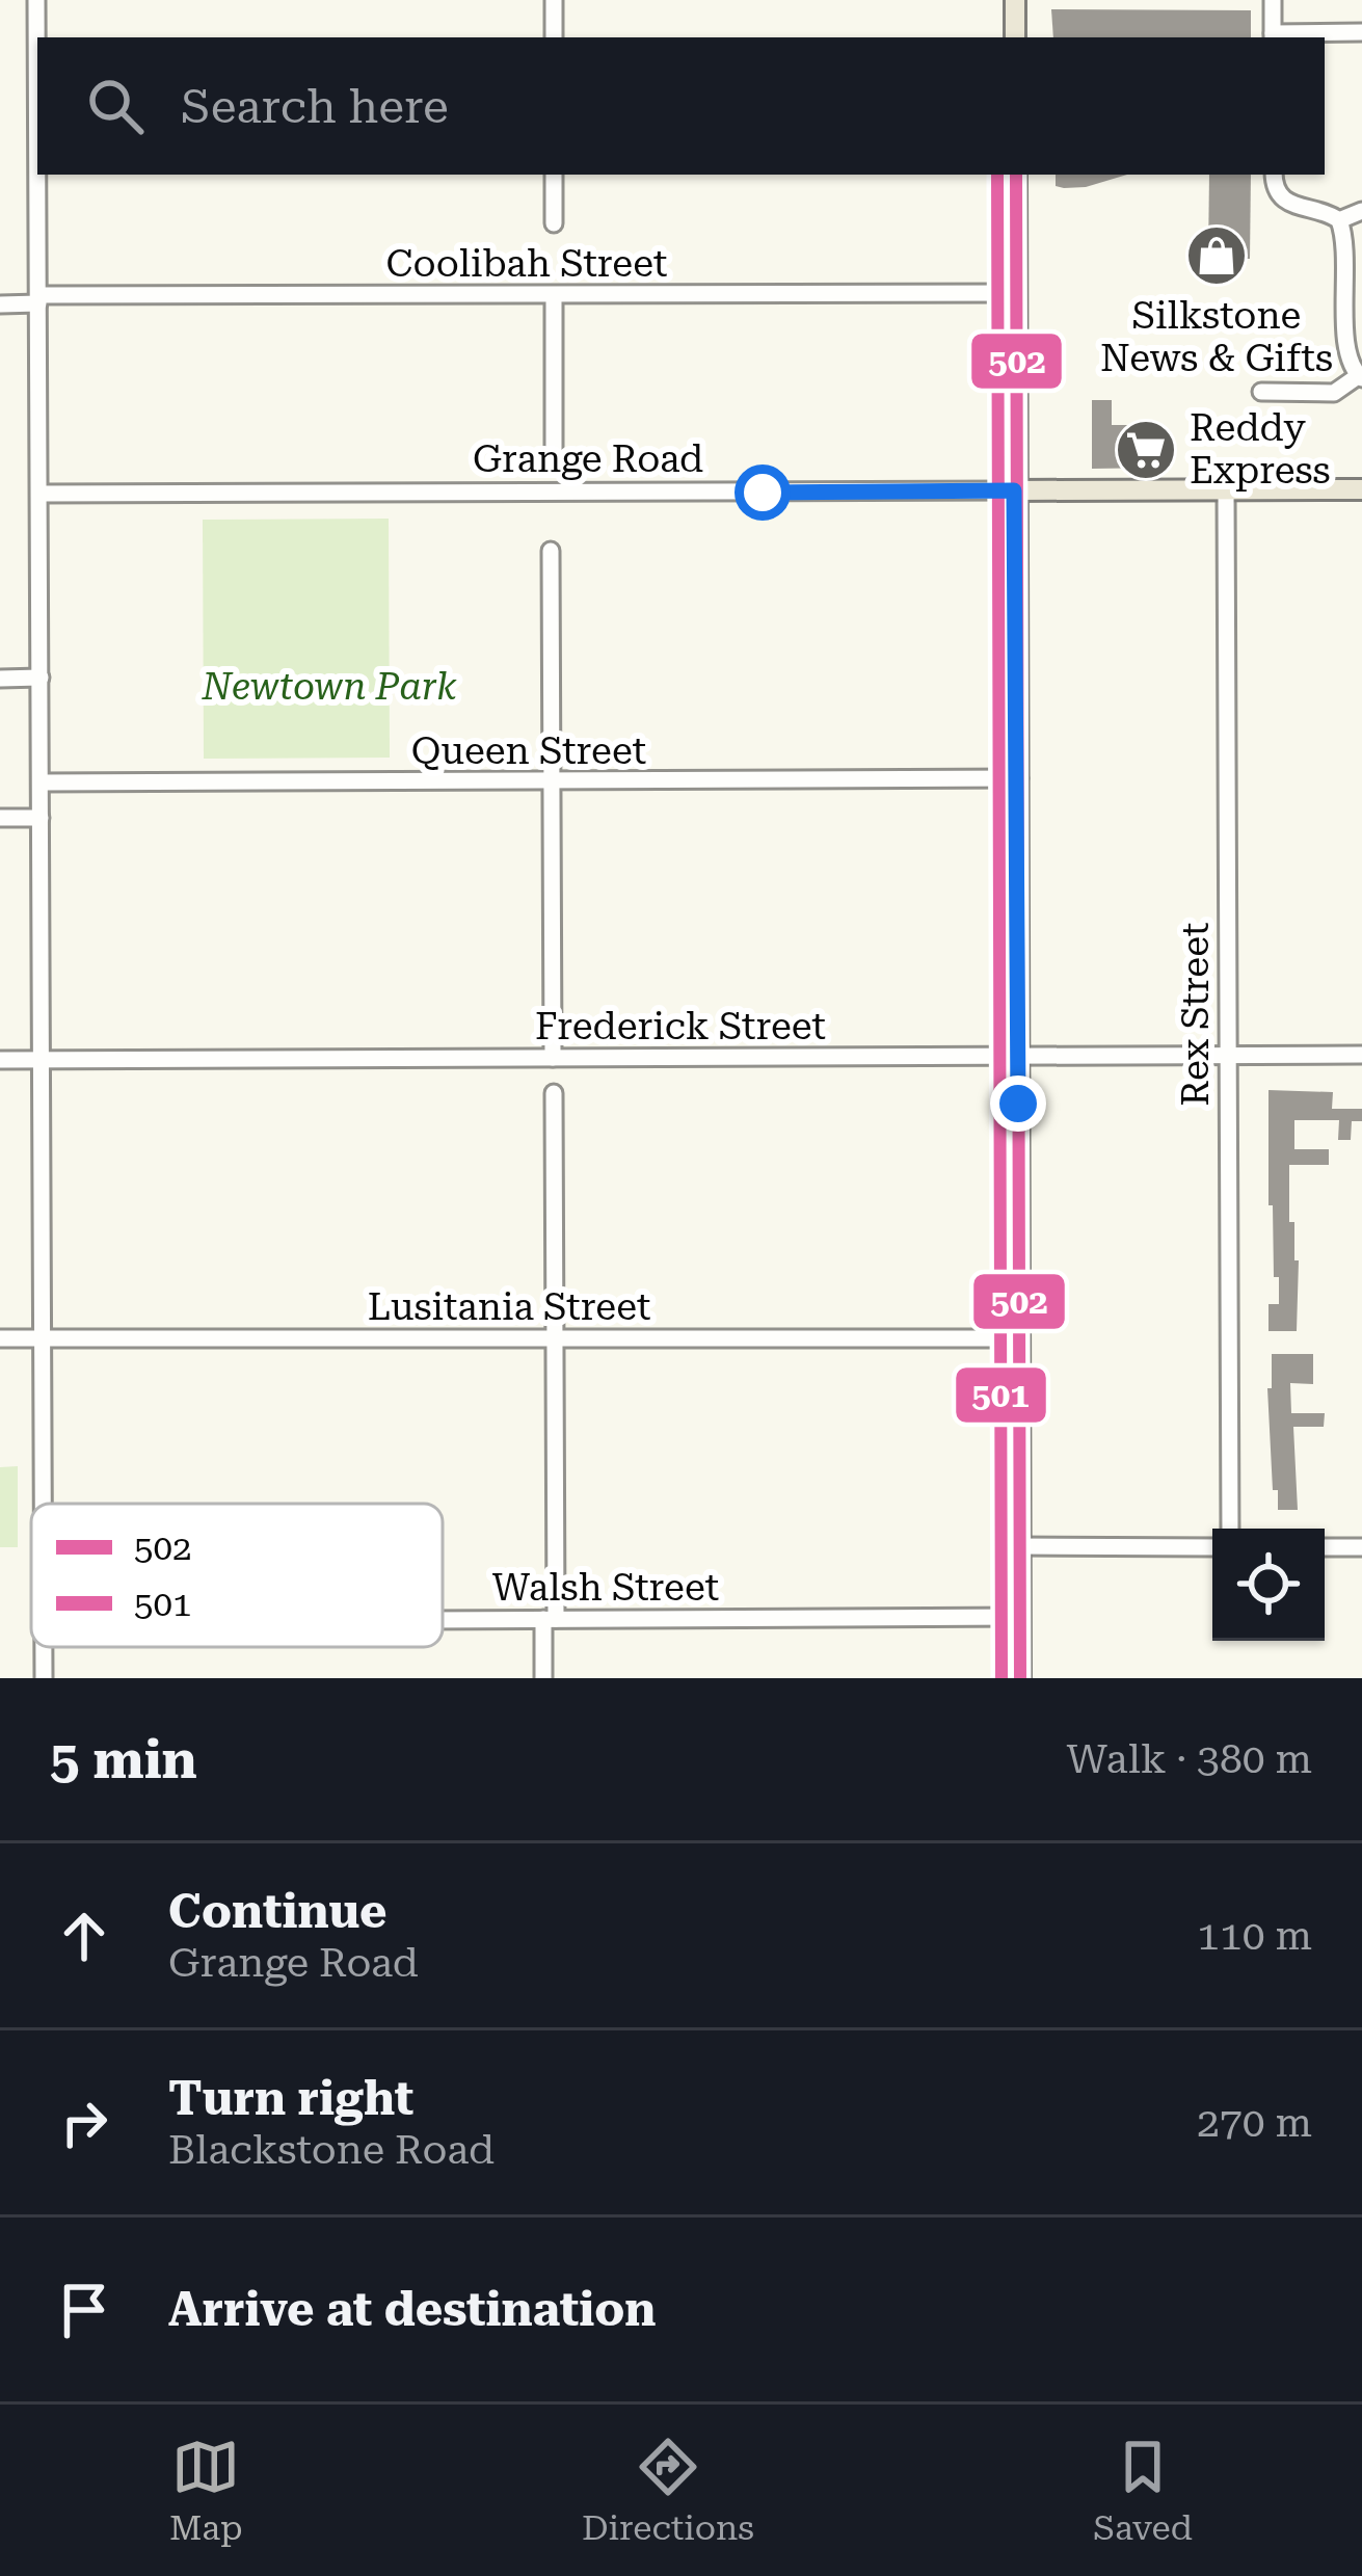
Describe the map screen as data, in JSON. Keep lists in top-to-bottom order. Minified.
{"streets":{"main road":["Grange Road"],"street":["Coolibah Street","Queen Street","Rex Street","Frederick Street","Lusitania Street","Walsh Street"]},"crossings":[["Grange Road","Rex Street"],["Rex Street","Frederick Street"]],"parks":["Newtown Park"],"places":{"shop":["Silkstone News & Gifts"],"supermarket":["Reddy Express"]},"lines":["transit line 502","transit line 501"],"legend":["502","501"],"page":{"search":"Search here","heading":["5 min","Walk · 380 m"],"list":[["Continue","Grange Road","110 m"],["Turn right","Blackstone Road","270 m"],"Arrive at destination"],"nav":["Map","Directions","Saved"]}}
